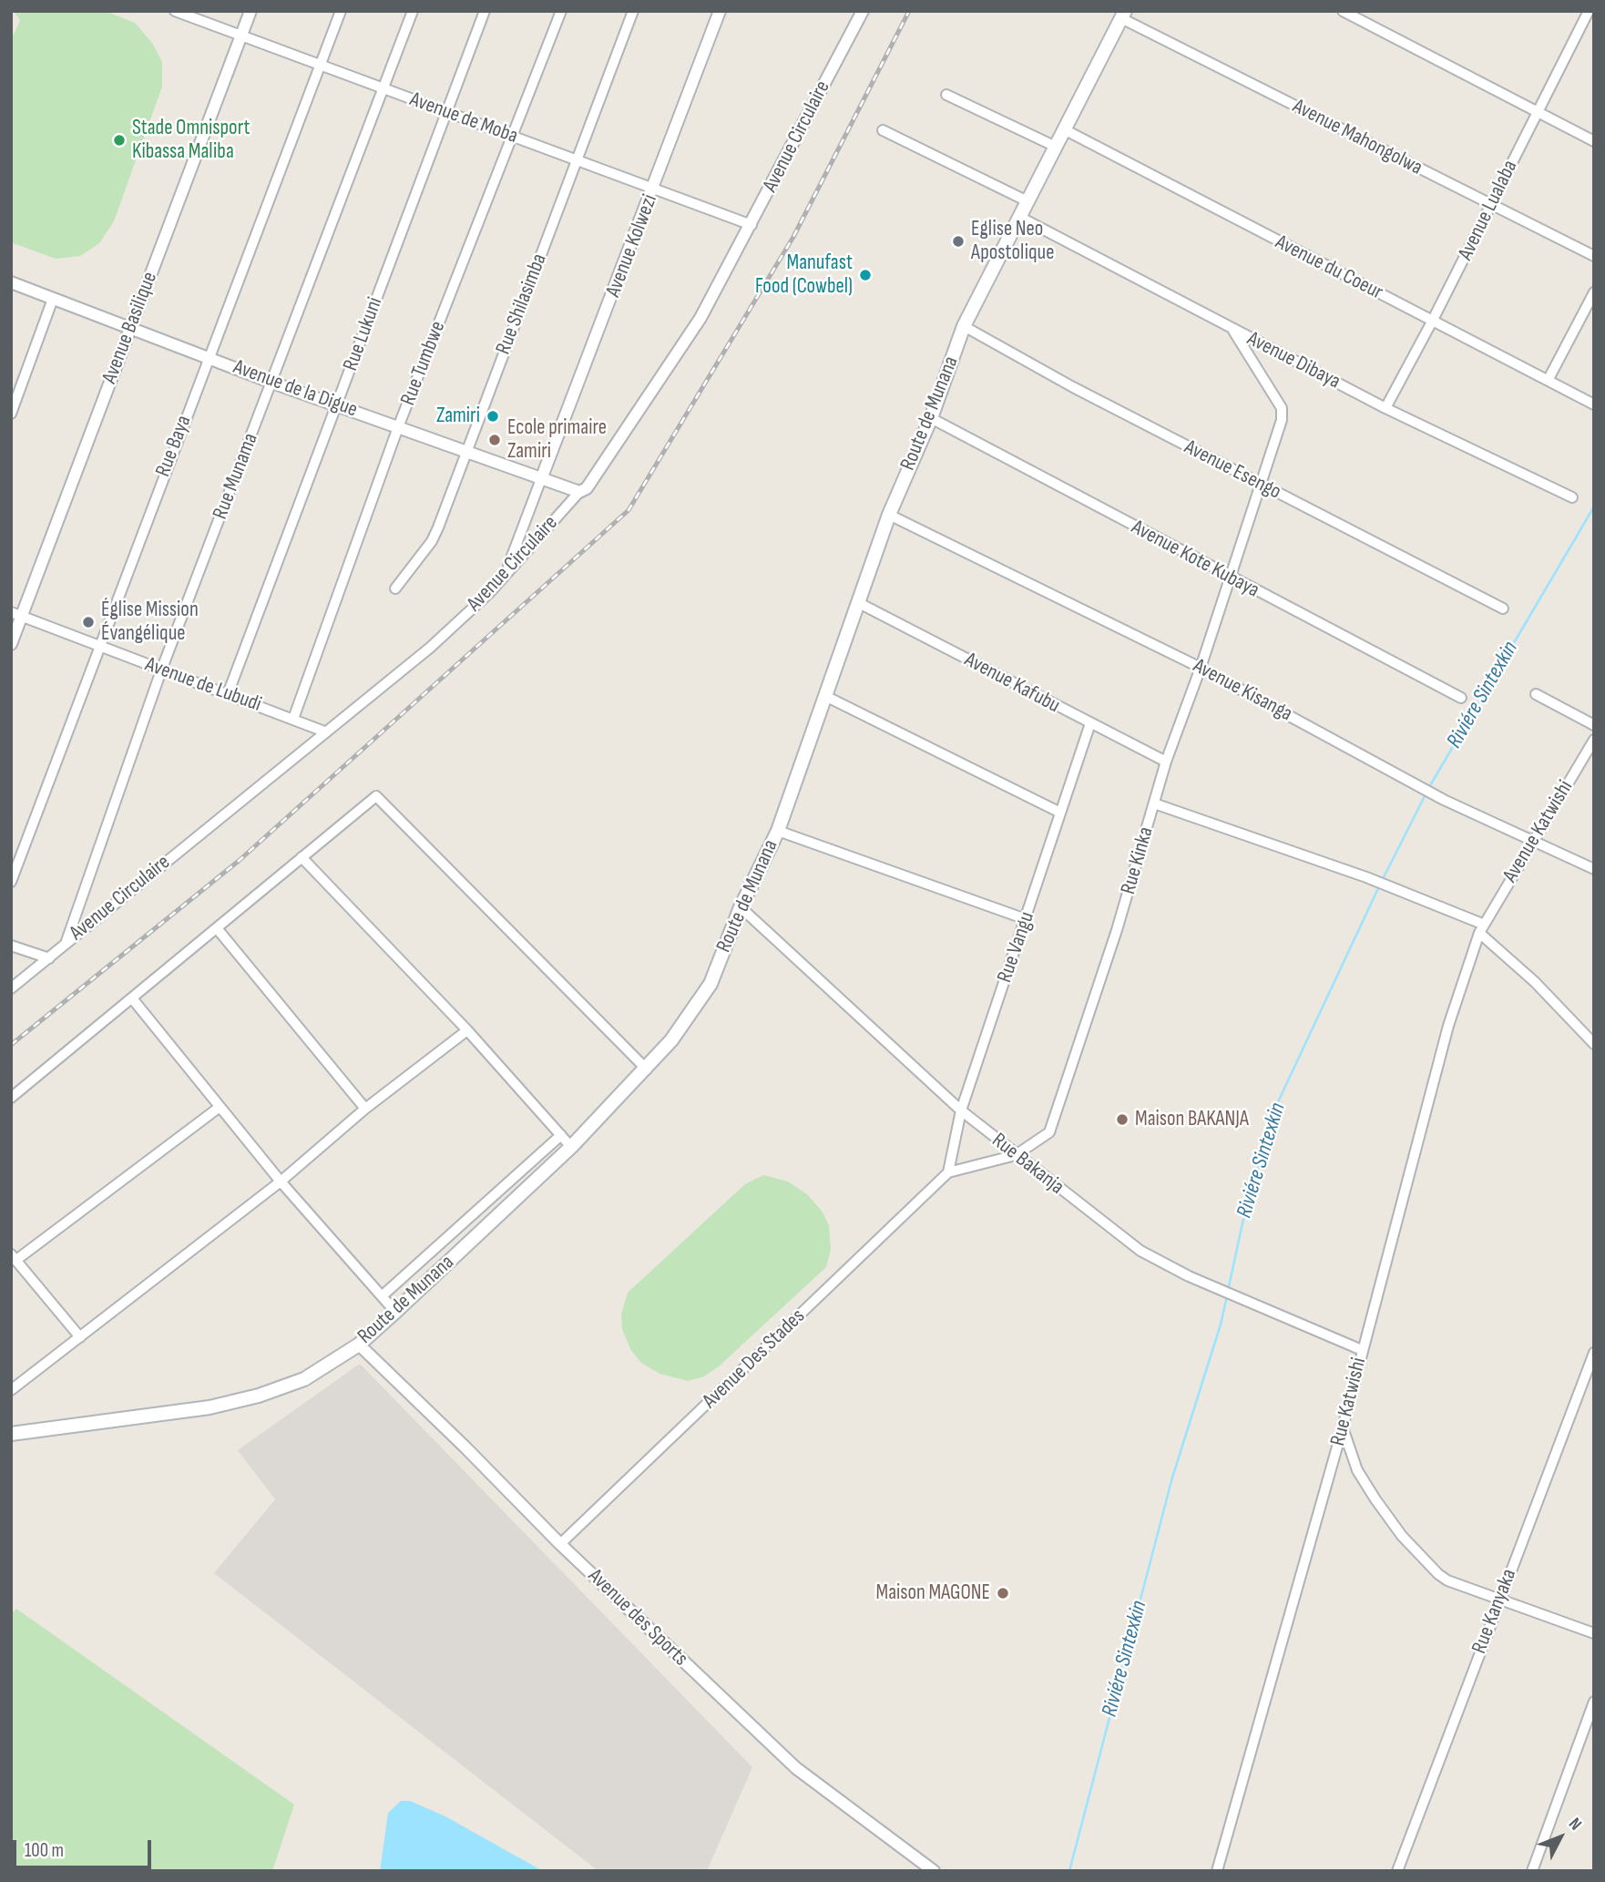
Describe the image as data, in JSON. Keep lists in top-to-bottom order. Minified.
{"streets":{"main road":["Route de Munana"],"street":["Avenue de Moba","Avenue Circulaire","Avenue Mahongolwa","Avenue Lualaba","Avenue Kolwezi","Avenue du Coeur","Rue Shilasimba","Avenue Basilique","Rue Lukuni","Avenue Dibaya","Rue Tumbwe","Avenue de la Digue","Rue Baya","Avenue Esengo","Rue Munama","Avenue Kote Kubaya","Avenue Kafubu","Avenue de Lubudi","Avenue Kisanga","Avenue Katwishi","Rue Kinka","Rue Vangu","Rue Bakanja","Avenue Des Stades","Rue Katwishi","Rue Kanyaka","Avenue des Sports"]},"crossings":[["Avenue de Moba","Avenue Circulaire"],["Avenue de Moba","Avenue Kolwezi"],["Avenue de Moba","Rue Shilasimba"],["Avenue de Moba","Avenue Basilique"],["Avenue de Moba","Rue Lukuni"],["Avenue de Moba","Rue Tumbwe"],["Avenue de Moba","Rue Baya"],["Avenue de Moba","Rue Munama"],["Avenue Circulaire","Avenue de la Digue"],["Avenue Circulaire","Rue Munama"],["Avenue Circulaire","Avenue de Lubudi"],["Avenue Mahongolwa","Avenue Lualaba"],["Avenue Mahongolwa","Route de Munana"],["Avenue Lualaba","Avenue du Coeur"],["Avenue Lualaba","Avenue Dibaya"],["Avenue Kolwezi","Avenue de la Digue"],["Avenue du Coeur","Route de Munana"],["Rue Shilasimba","Avenue de la Digue"],["Avenue Basilique","Avenue de la Digue"],["Avenue Basilique","Avenue de Lubudi"],["Rue Lukuni","Avenue de la Digue"],["Rue Lukuni","Avenue de Lubudi"],["Avenue Dibaya","Route de Munana"],["Avenue Dibaya","Rue Kinka"],["Rue Tumbwe","Avenue de la Digue"],["Rue Tumbwe","Avenue de Lubudi"],["Avenue de la Digue","Rue Baya"],["Avenue de la Digue","Rue Munama"],["Route de Munana","Avenue Esengo"],["Route de Munana","Avenue Kote Kubaya"],["Route de Munana","Avenue Kafubu"],["Route de Munana","Avenue Kisanga"],["Route de Munana","Rue Bakanja"],["Route de Munana","Avenue des Sports"],["Rue Baya","Avenue de Lubudi"],["Avenue Esengo","Rue Kinka"],["Rue Munama","Avenue de Lubudi"],["Avenue Kote Kubaya","Rue Kinka"],["Avenue Kafubu","Rue Kinka"],["Avenue Kafubu","Rue Vangu"],["Avenue Kisanga","Avenue Katwishi"],["Avenue Kisanga","Rue Kinka"],["Avenue Katwishi","Rue Katwishi"],["Rue Kinka","Rue Vangu"],["Rue Kinka","Rue Bakanja"],["Rue Kinka","Avenue Des Stades"],["Rue Vangu","Rue Bakanja"],["Rue Vangu","Avenue Des Stades"],["Rue Bakanja","Rue Katwishi"],["Avenue Des Stades","Avenue des Sports"]],"water":["Riviére Sintexkin"],"places":["Stade Omnisport Kibassa Maliba","Eglise Neo Apostolique","Manufast Food (Cowbel)","Zamiri","Ecole primaire Zamiri","Église Mission Évangélique","Maison BAKANJA","Maison MAGONE"],"scale_bar":"100 m","north":"top right"}
